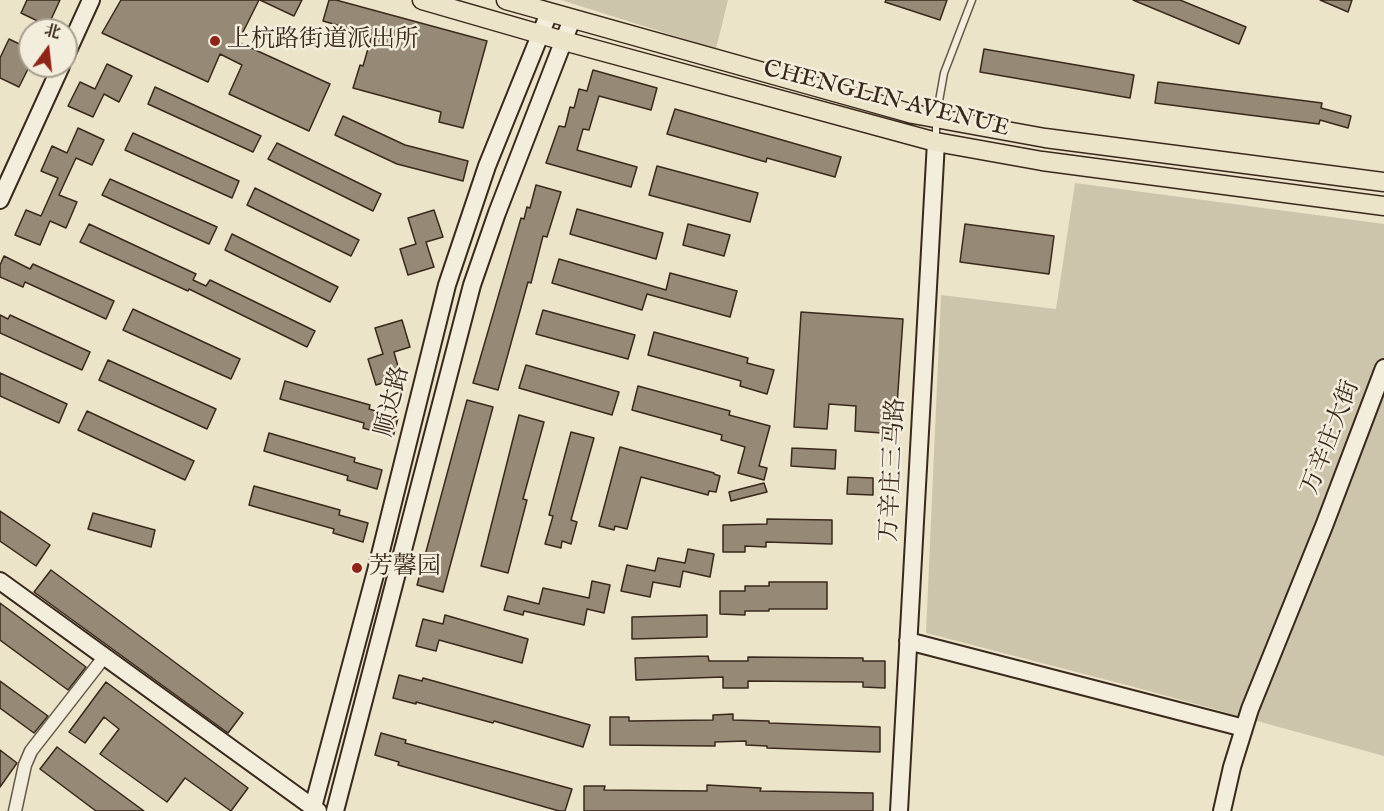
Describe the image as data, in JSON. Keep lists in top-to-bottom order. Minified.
{"streets":{"main road":["CHENGLIN AVENUE"],"street":["顺达路","万辛庄大街","万辛庄三马路"]},"crossings":[["CHENGLIN AVENUE","顺达路"],["CHENGLIN AVENUE","万辛庄三马路"]],"places":["上杭路街道派出所","芳馨园"],"north":"top"}
